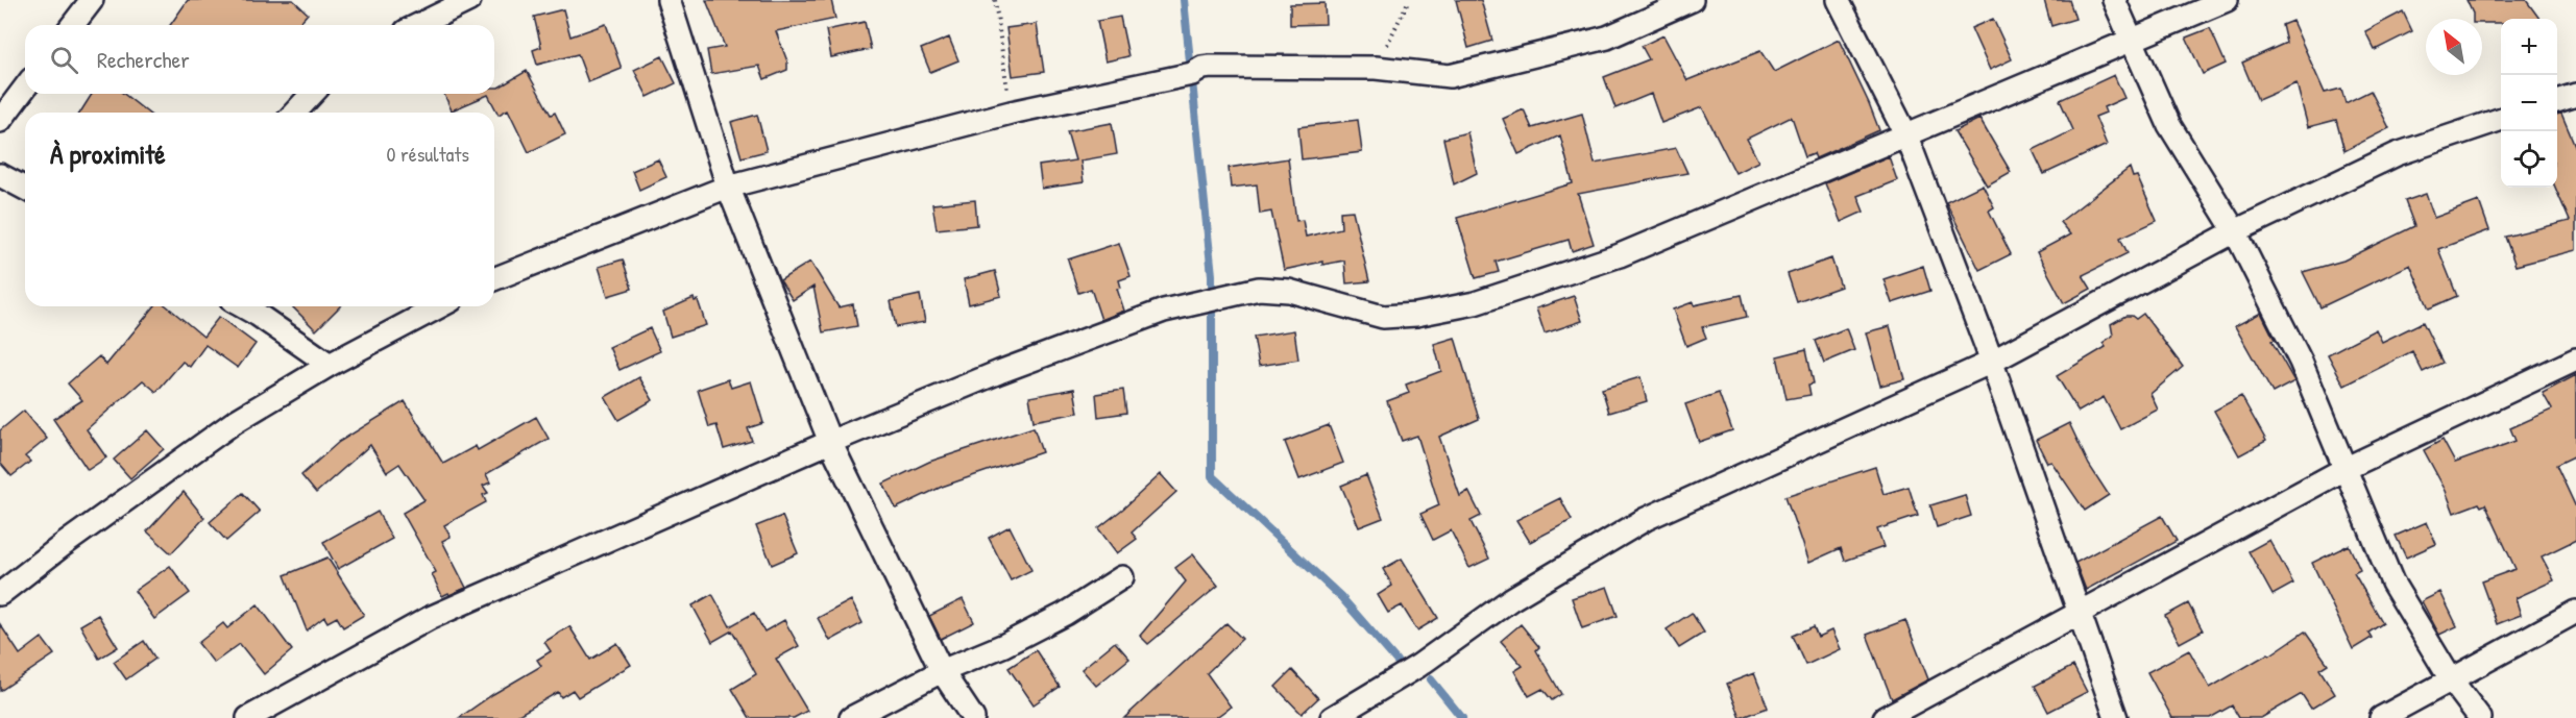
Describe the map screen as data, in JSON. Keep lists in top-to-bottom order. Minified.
{"north":"top left","page":{"map_buttons":["+","−"],"search":"Rechercher","heading":["À proximité","0 résultats"]}}
